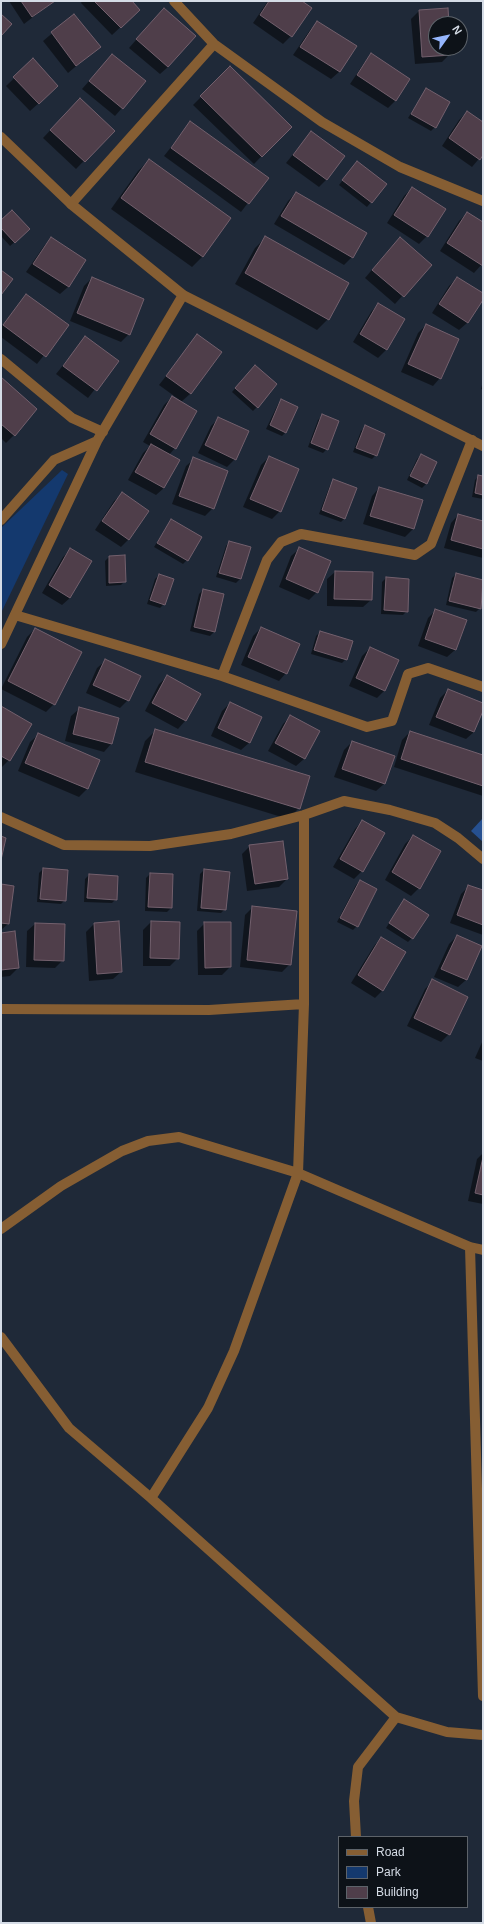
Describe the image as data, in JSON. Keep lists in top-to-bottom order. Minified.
{"legend":["Road","Park","Building"],"north":"top right"}
